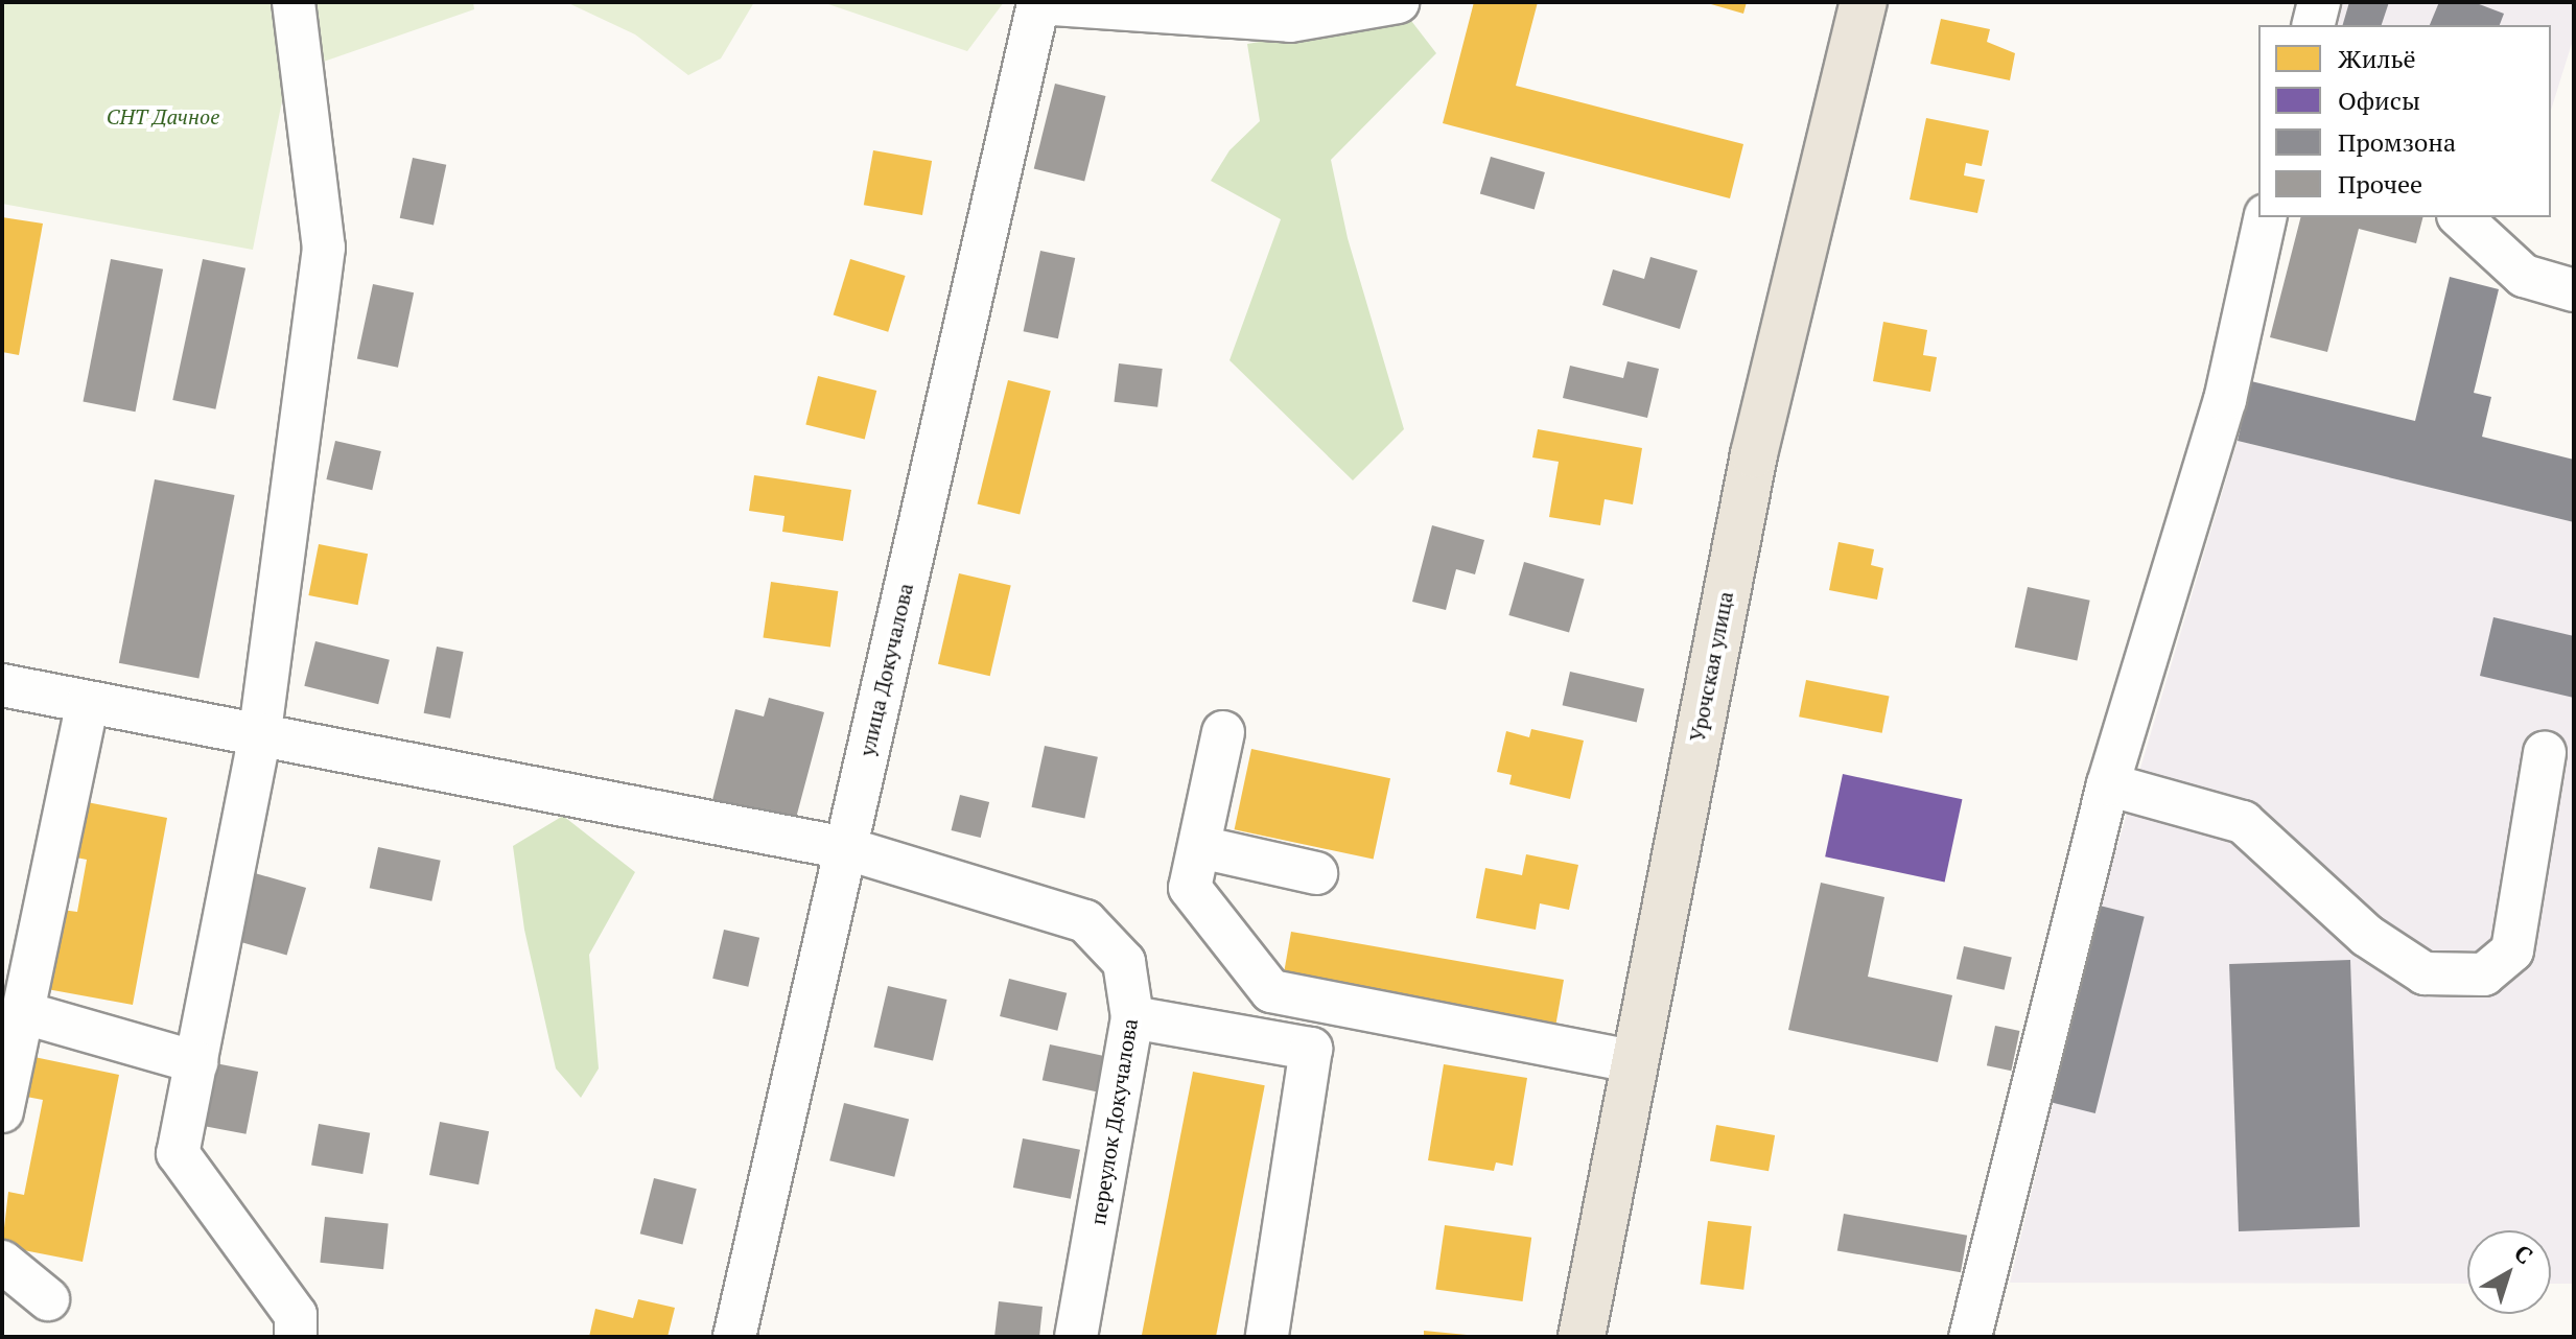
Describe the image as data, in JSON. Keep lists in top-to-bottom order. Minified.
{"streets":{"main road":["Урочская улица"],"street":["улица Докучалова","переулок Докучалова"]},"crossings":[["улица Докучалова","переулок Докучалова"]],"parks":["СНТ Дачное"],"legend":["Жильё","Офисы","Промзона","Прочее"],"north":"top right"}
